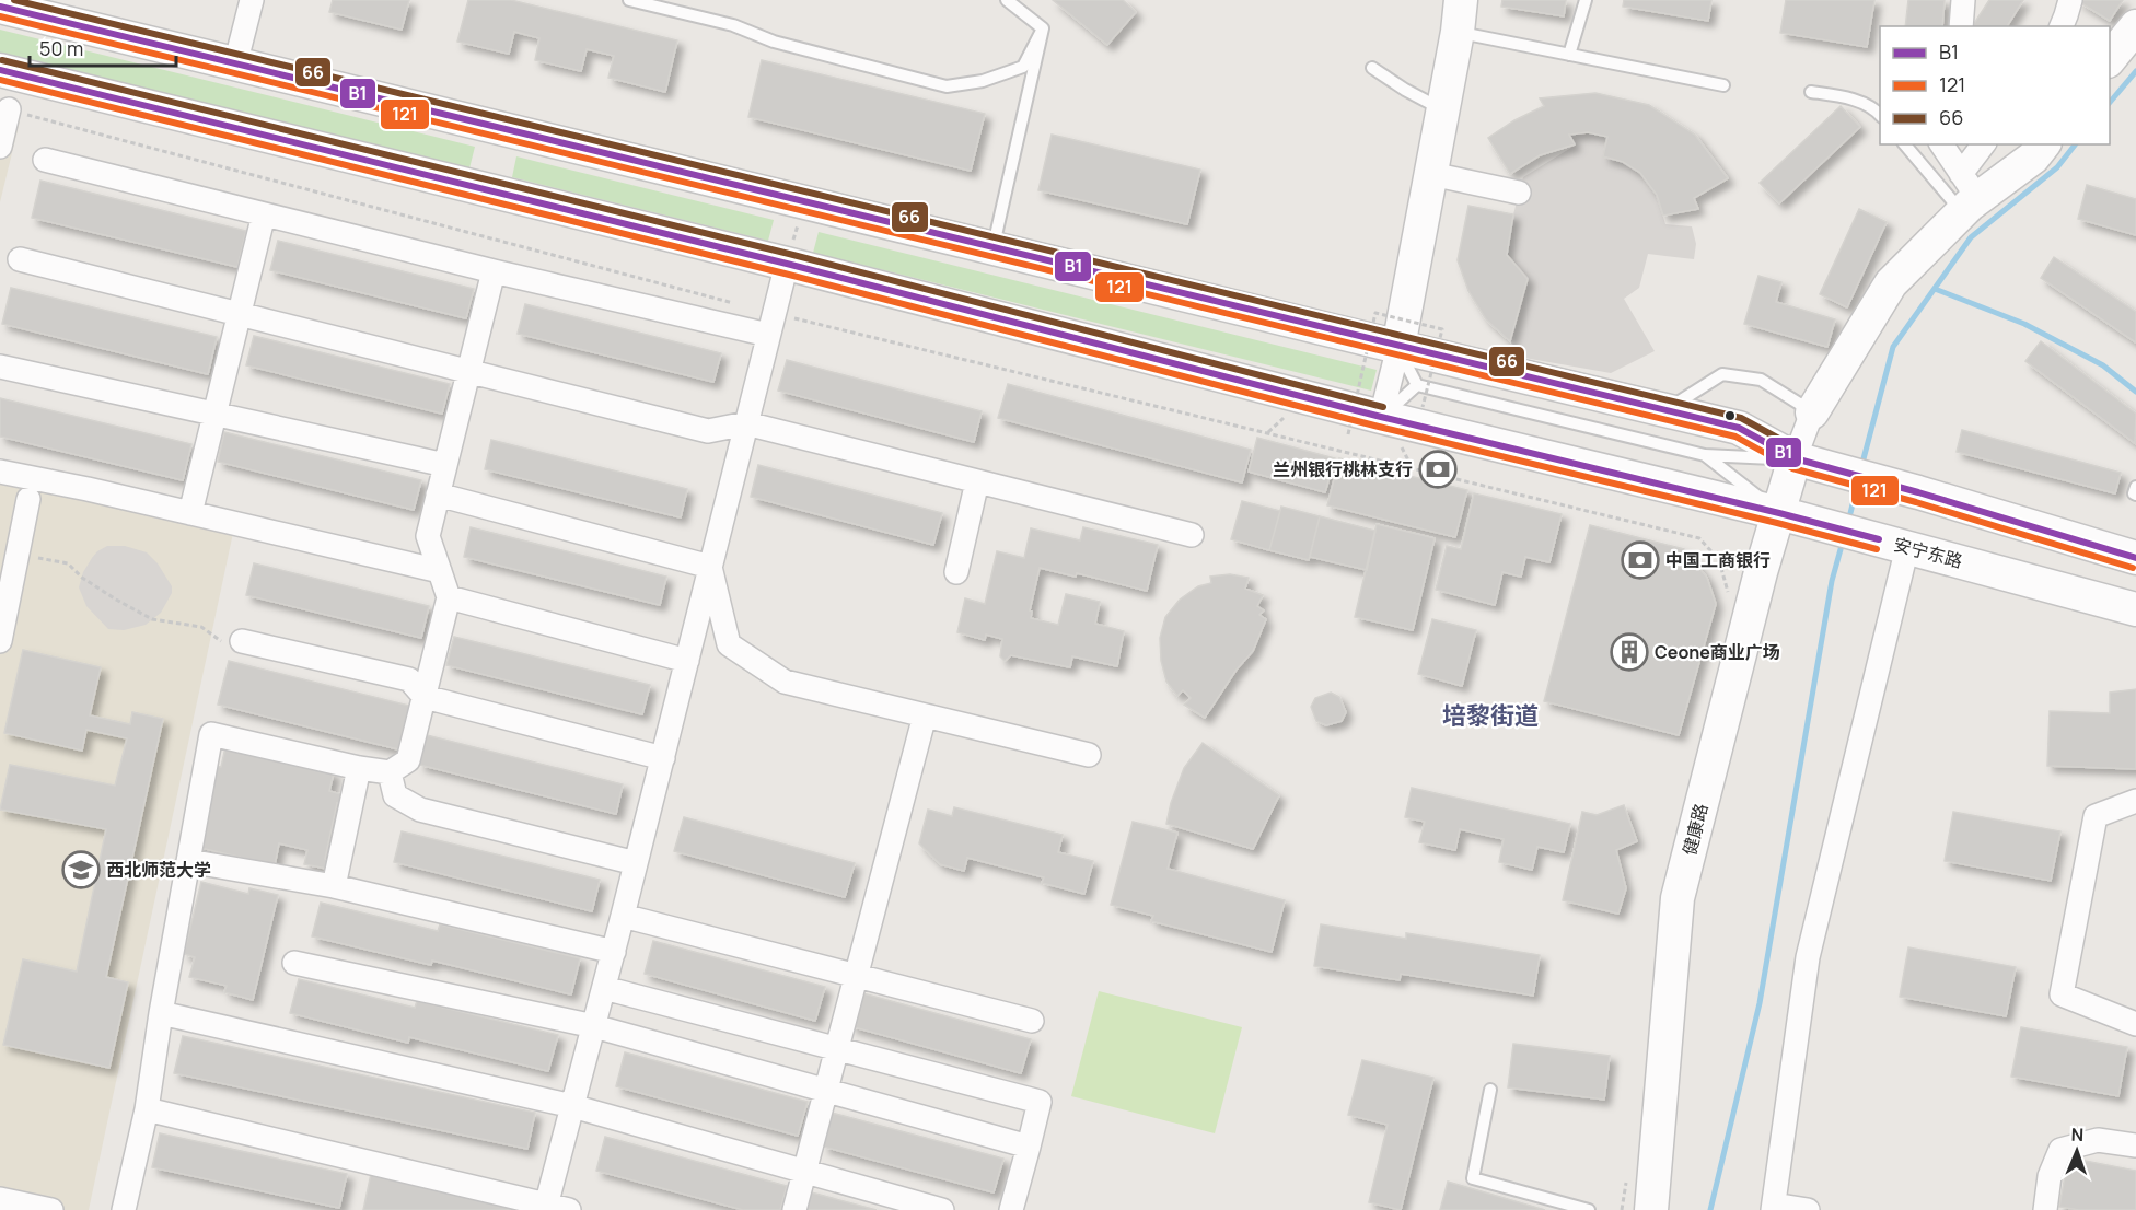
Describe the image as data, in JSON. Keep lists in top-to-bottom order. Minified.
{"streets":{"main road":["安宁东路","健康路"]},"crossings":[["安宁东路","健康路"]],"districts":["培黎街道"],"places":{"bank":["兰州银行桃林支行","中国工商银行"],"building":["Ceone商业广场"],"school or university":["西北师范大学"]},"lines":["transit line 66","transit line B1","transit line 121"],"legend":["B1","121","66"],"scale_bar":"50 m","north":"top"}
